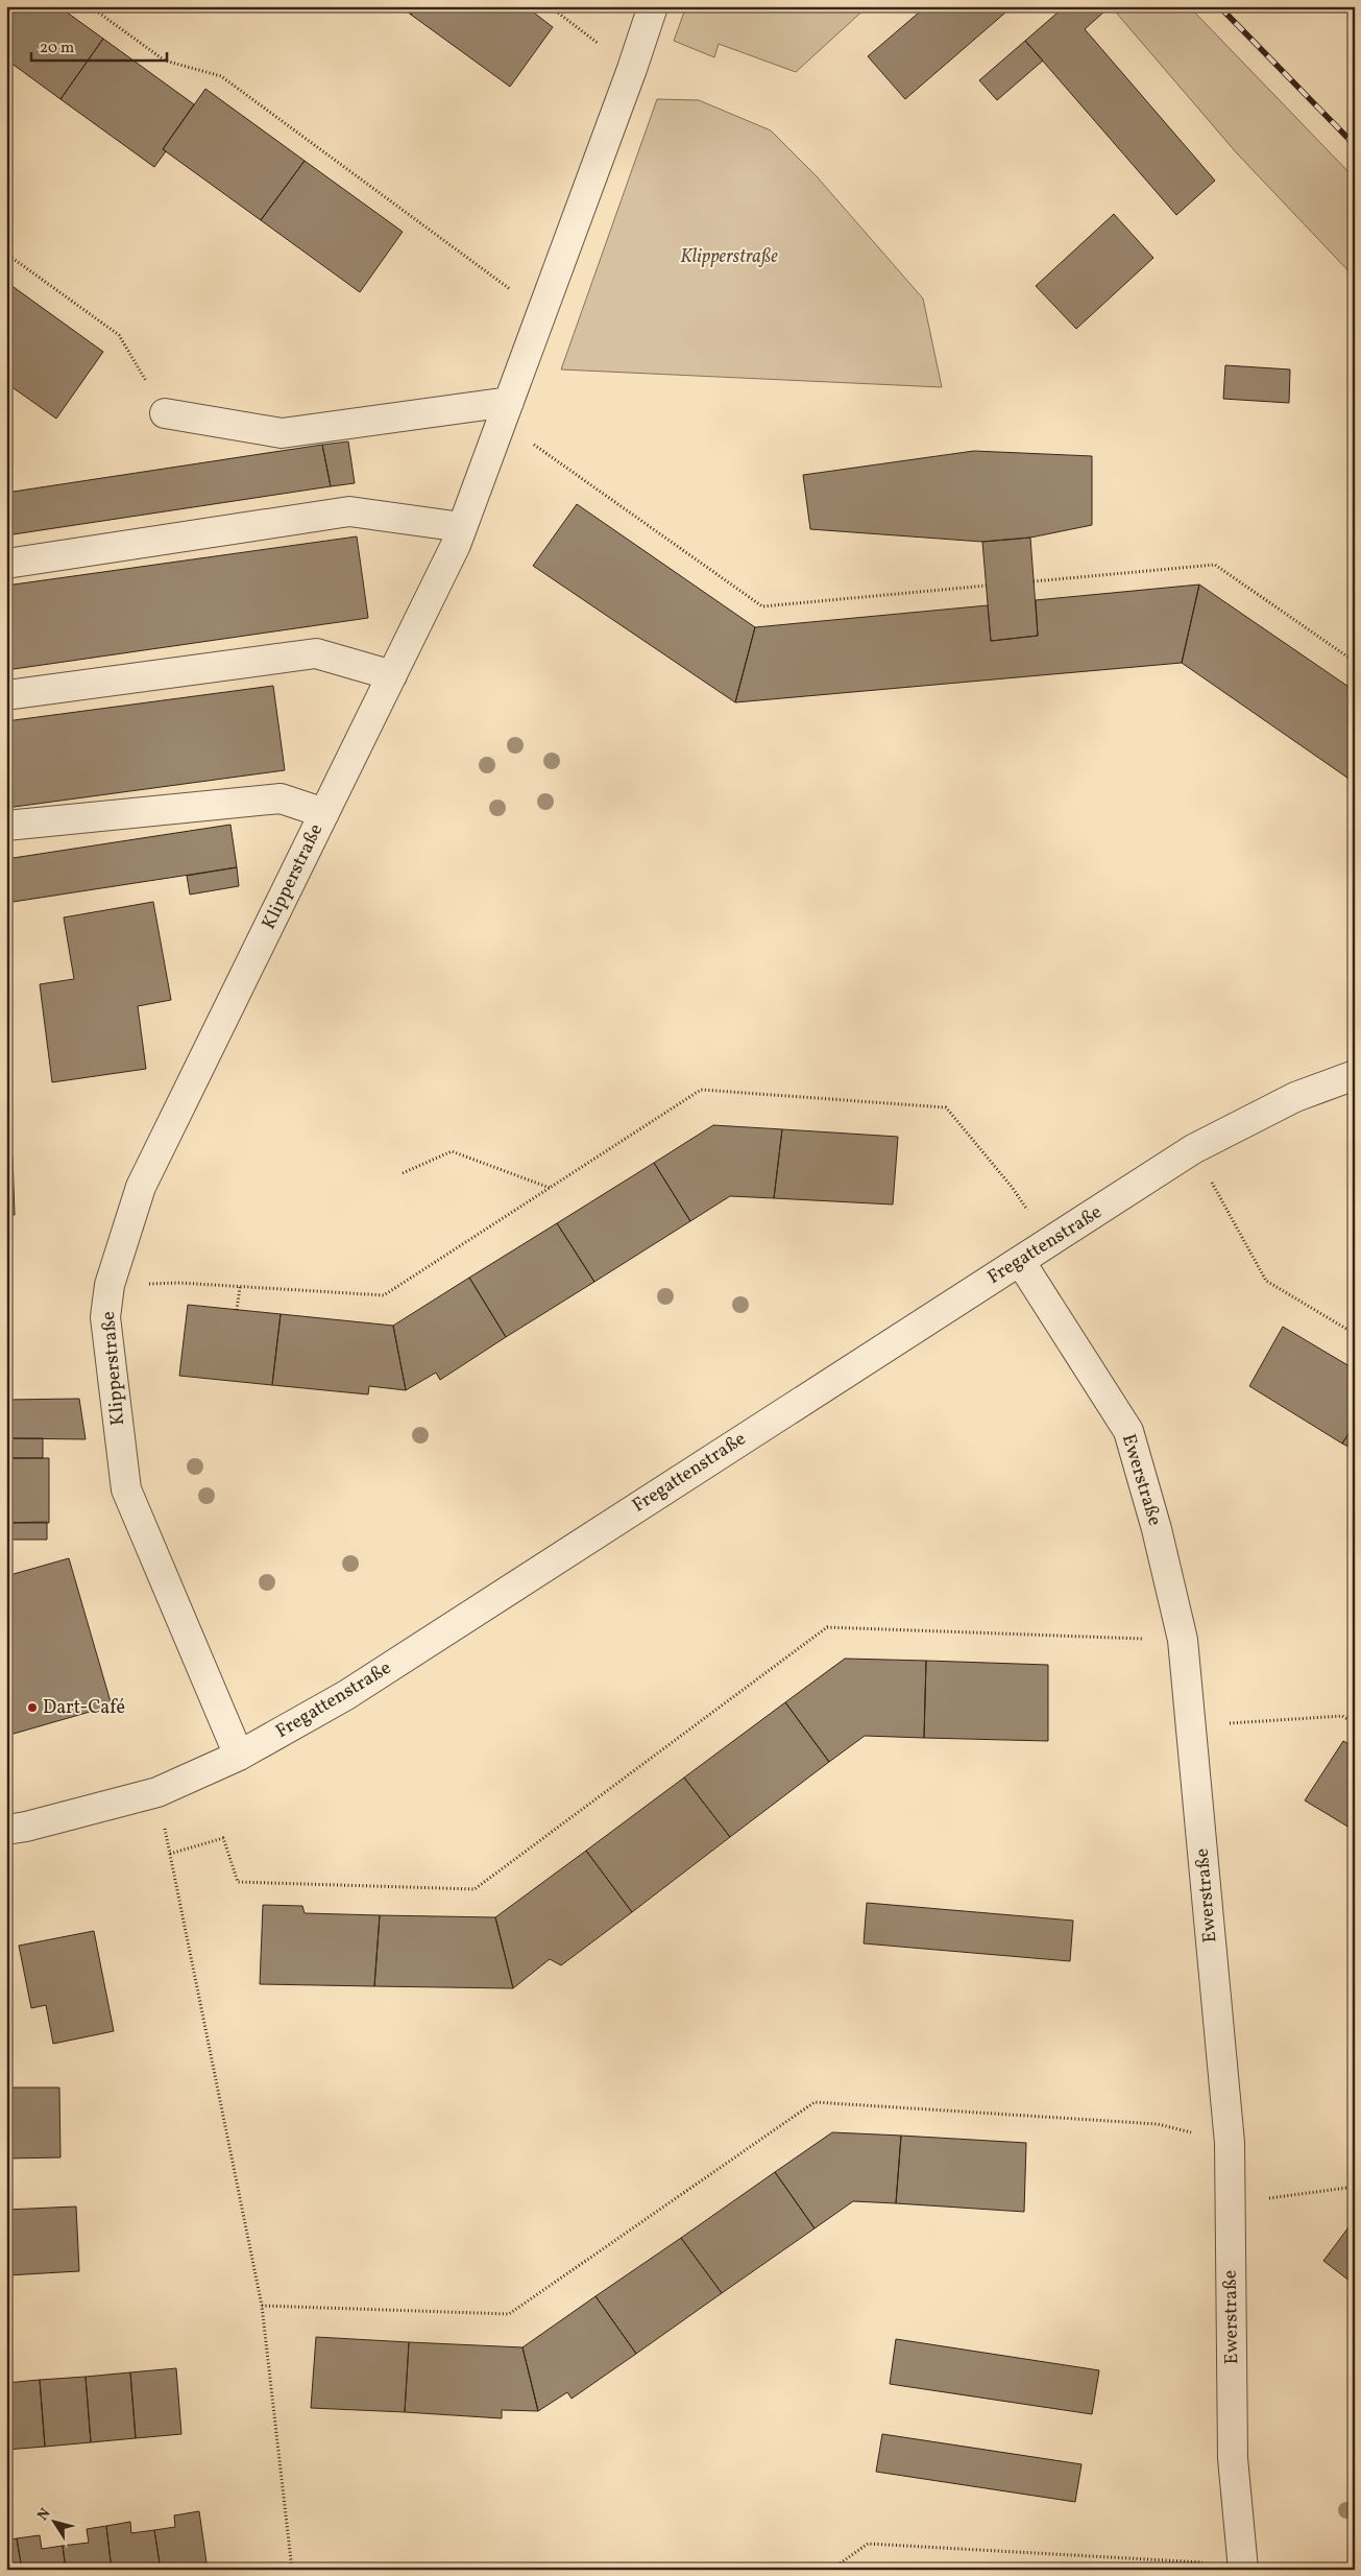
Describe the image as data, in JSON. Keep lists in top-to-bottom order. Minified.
{"streets":{"street":["Klipperstraße","Fregattenstraße","Ewerstraße"]},"crossings":[["Klipperstraße","Fregattenstraße"],["Fregattenstraße","Ewerstraße"]],"parks":["Klipperstraße"],"places":["Dart-Café"],"scale_bar":"20 m","north":"top left"}
